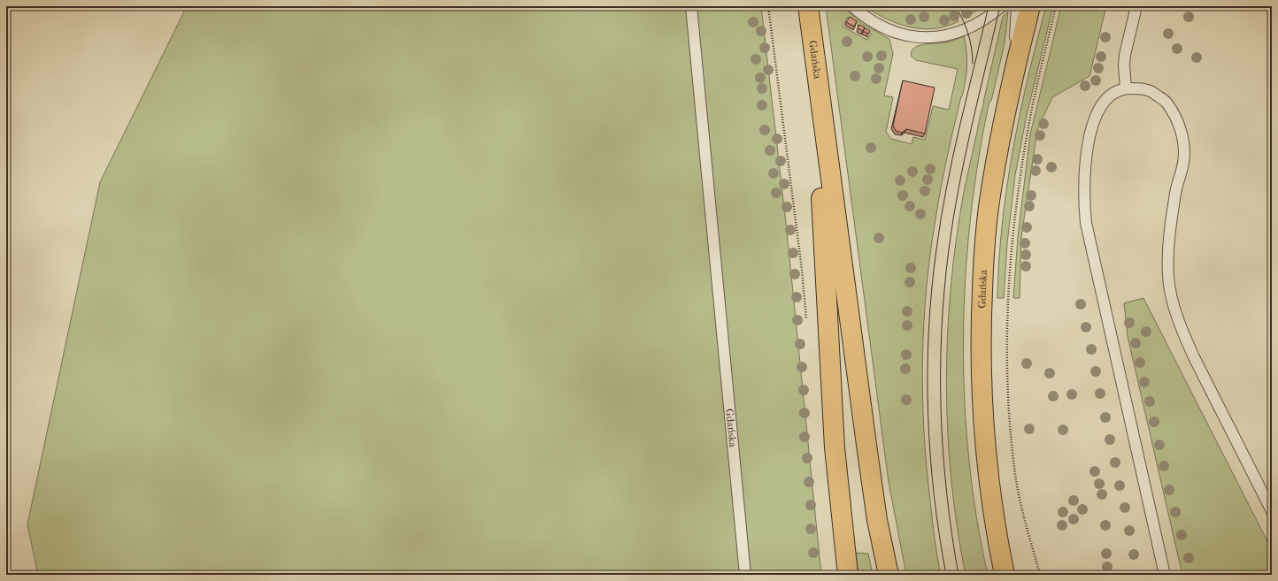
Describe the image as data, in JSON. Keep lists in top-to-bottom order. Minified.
{"streets":{"main road":["Gdańska"]}}
